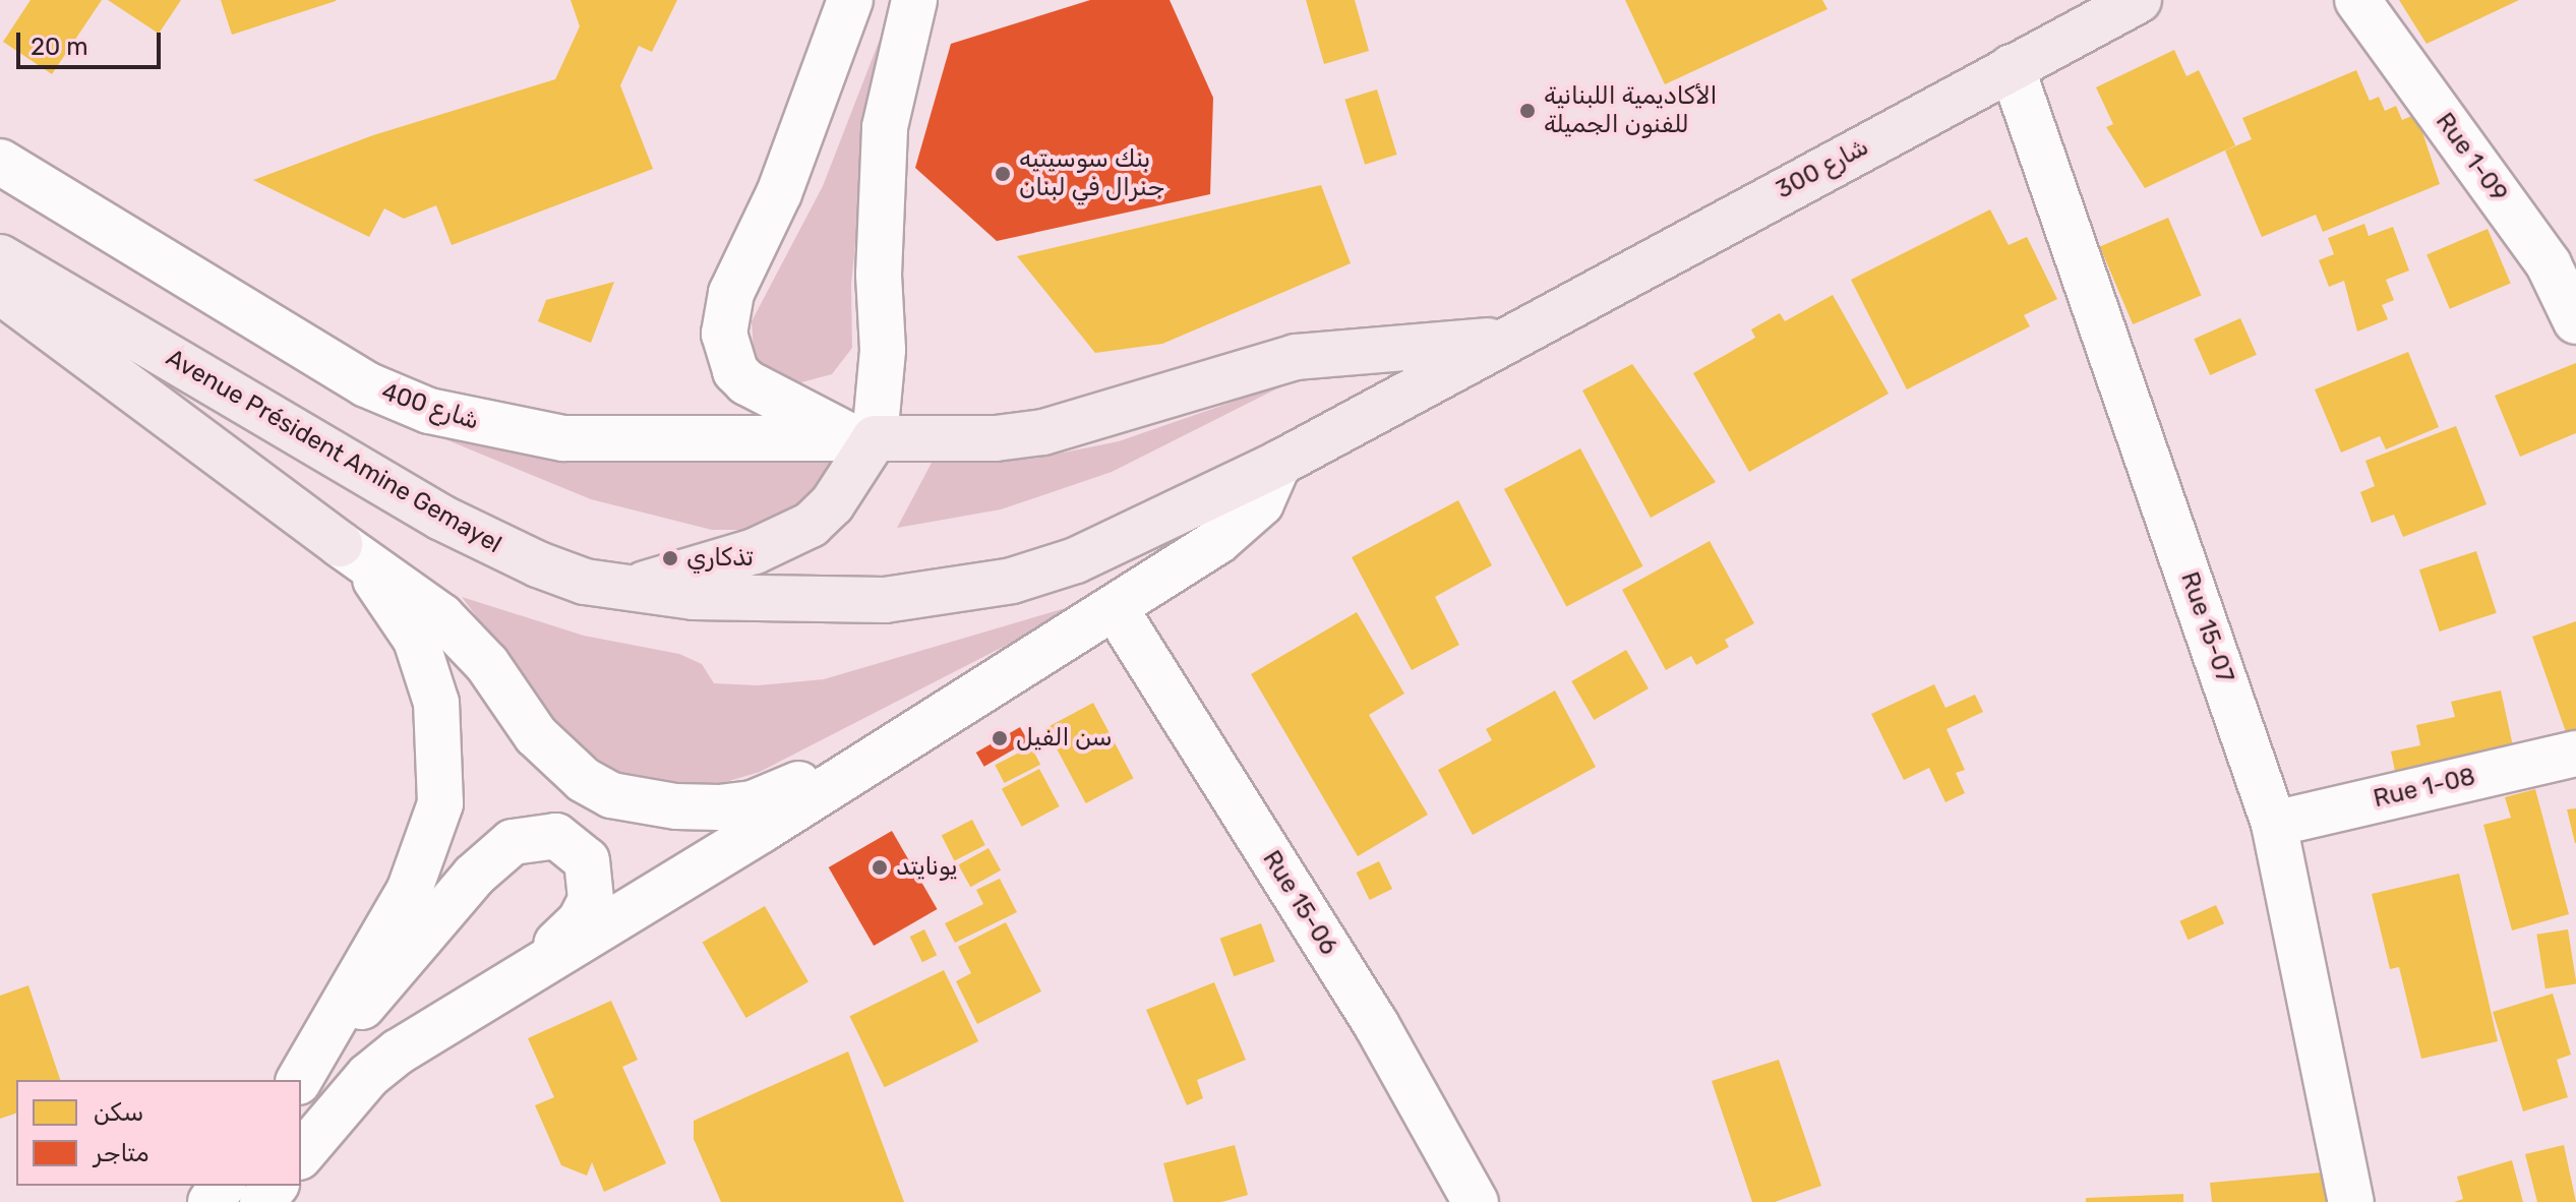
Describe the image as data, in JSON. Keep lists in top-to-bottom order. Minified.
{"streets":{"highway":["شارع 300","Avenue Président Amine Gemayel"],"main road":["Rue 1-09","شارع 400","Rue 15-07","Rue 1-08","Rue 15-06"]},"crossings":[["شارع 300","Avenue Président Amine Gemayel"],["شارع 300","Rue 15-07"],["Rue 15-07","Rue 1-08"]],"places":["الأكاديمية اللبنانية للفنون الجميلة","بنك سوسيتيه جنرال في لبنان","تذكاري","سن الفيل","يونايتد"],"legend":["سكن","متاجر"],"scale_bar":"20 m"}
